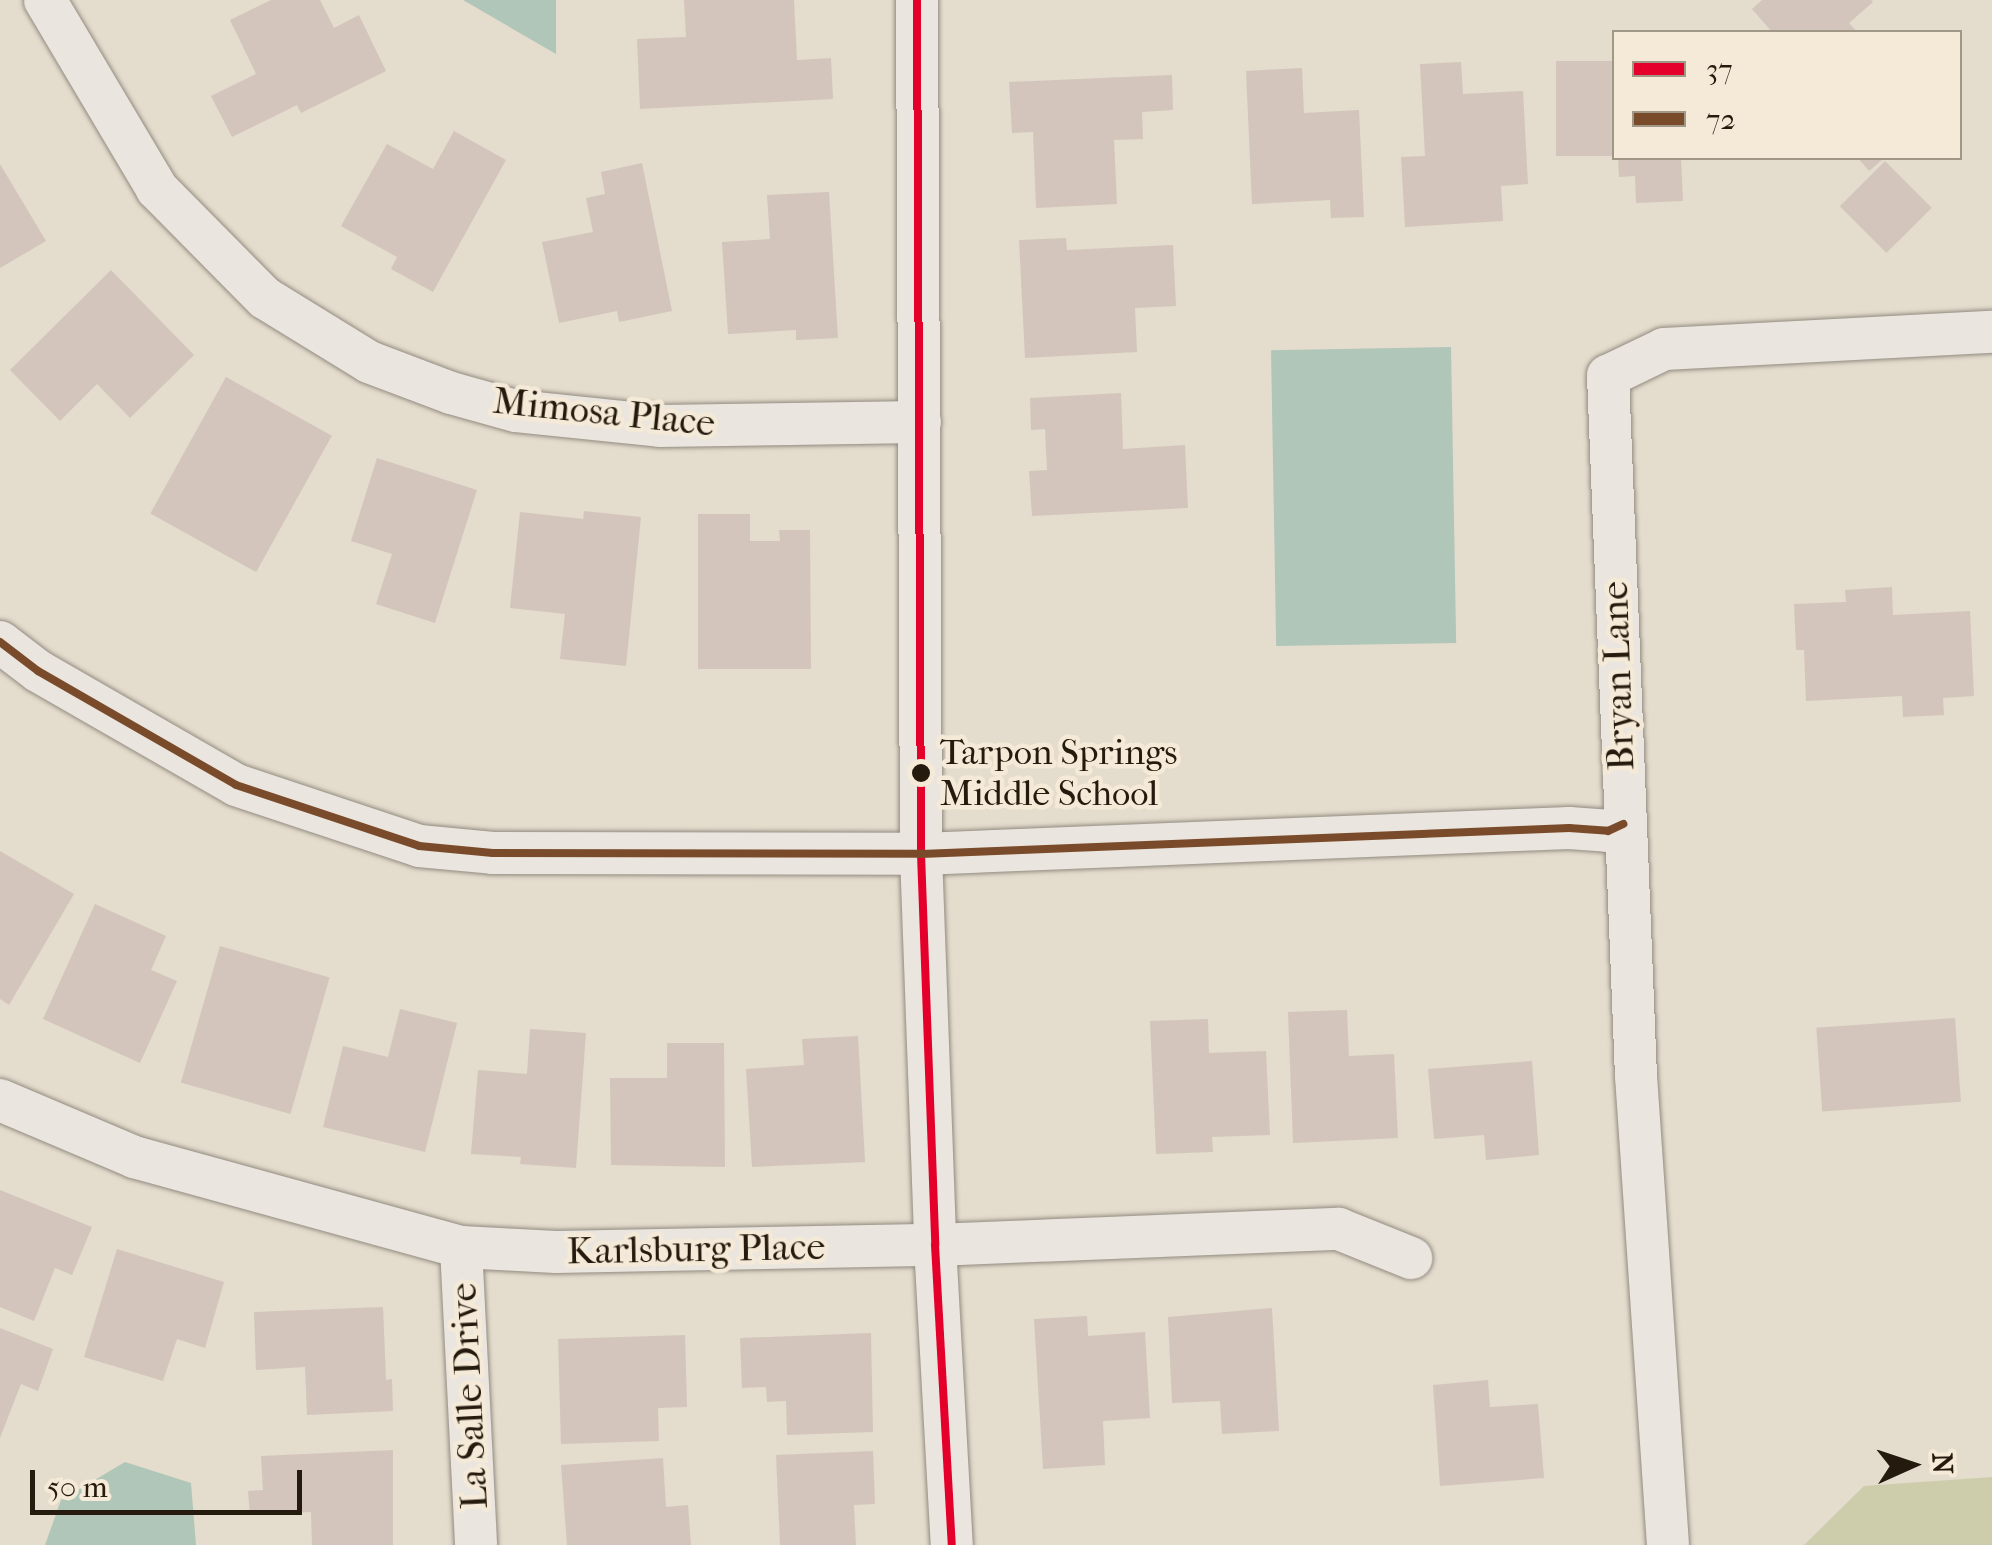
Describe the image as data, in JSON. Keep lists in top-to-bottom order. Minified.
{"streets":{"street":["Mimosa Place","Bryan Lane","Karlsburg Place","La Salle Drive"]},"crossings":[["Karlsburg Place","La Salle Drive"]],"places":["Tarpon Springs Middle School"],"lines":["transit line 37","transit line 72"],"legend":["37","72"],"scale_bar":"50 m","north":"right"}
